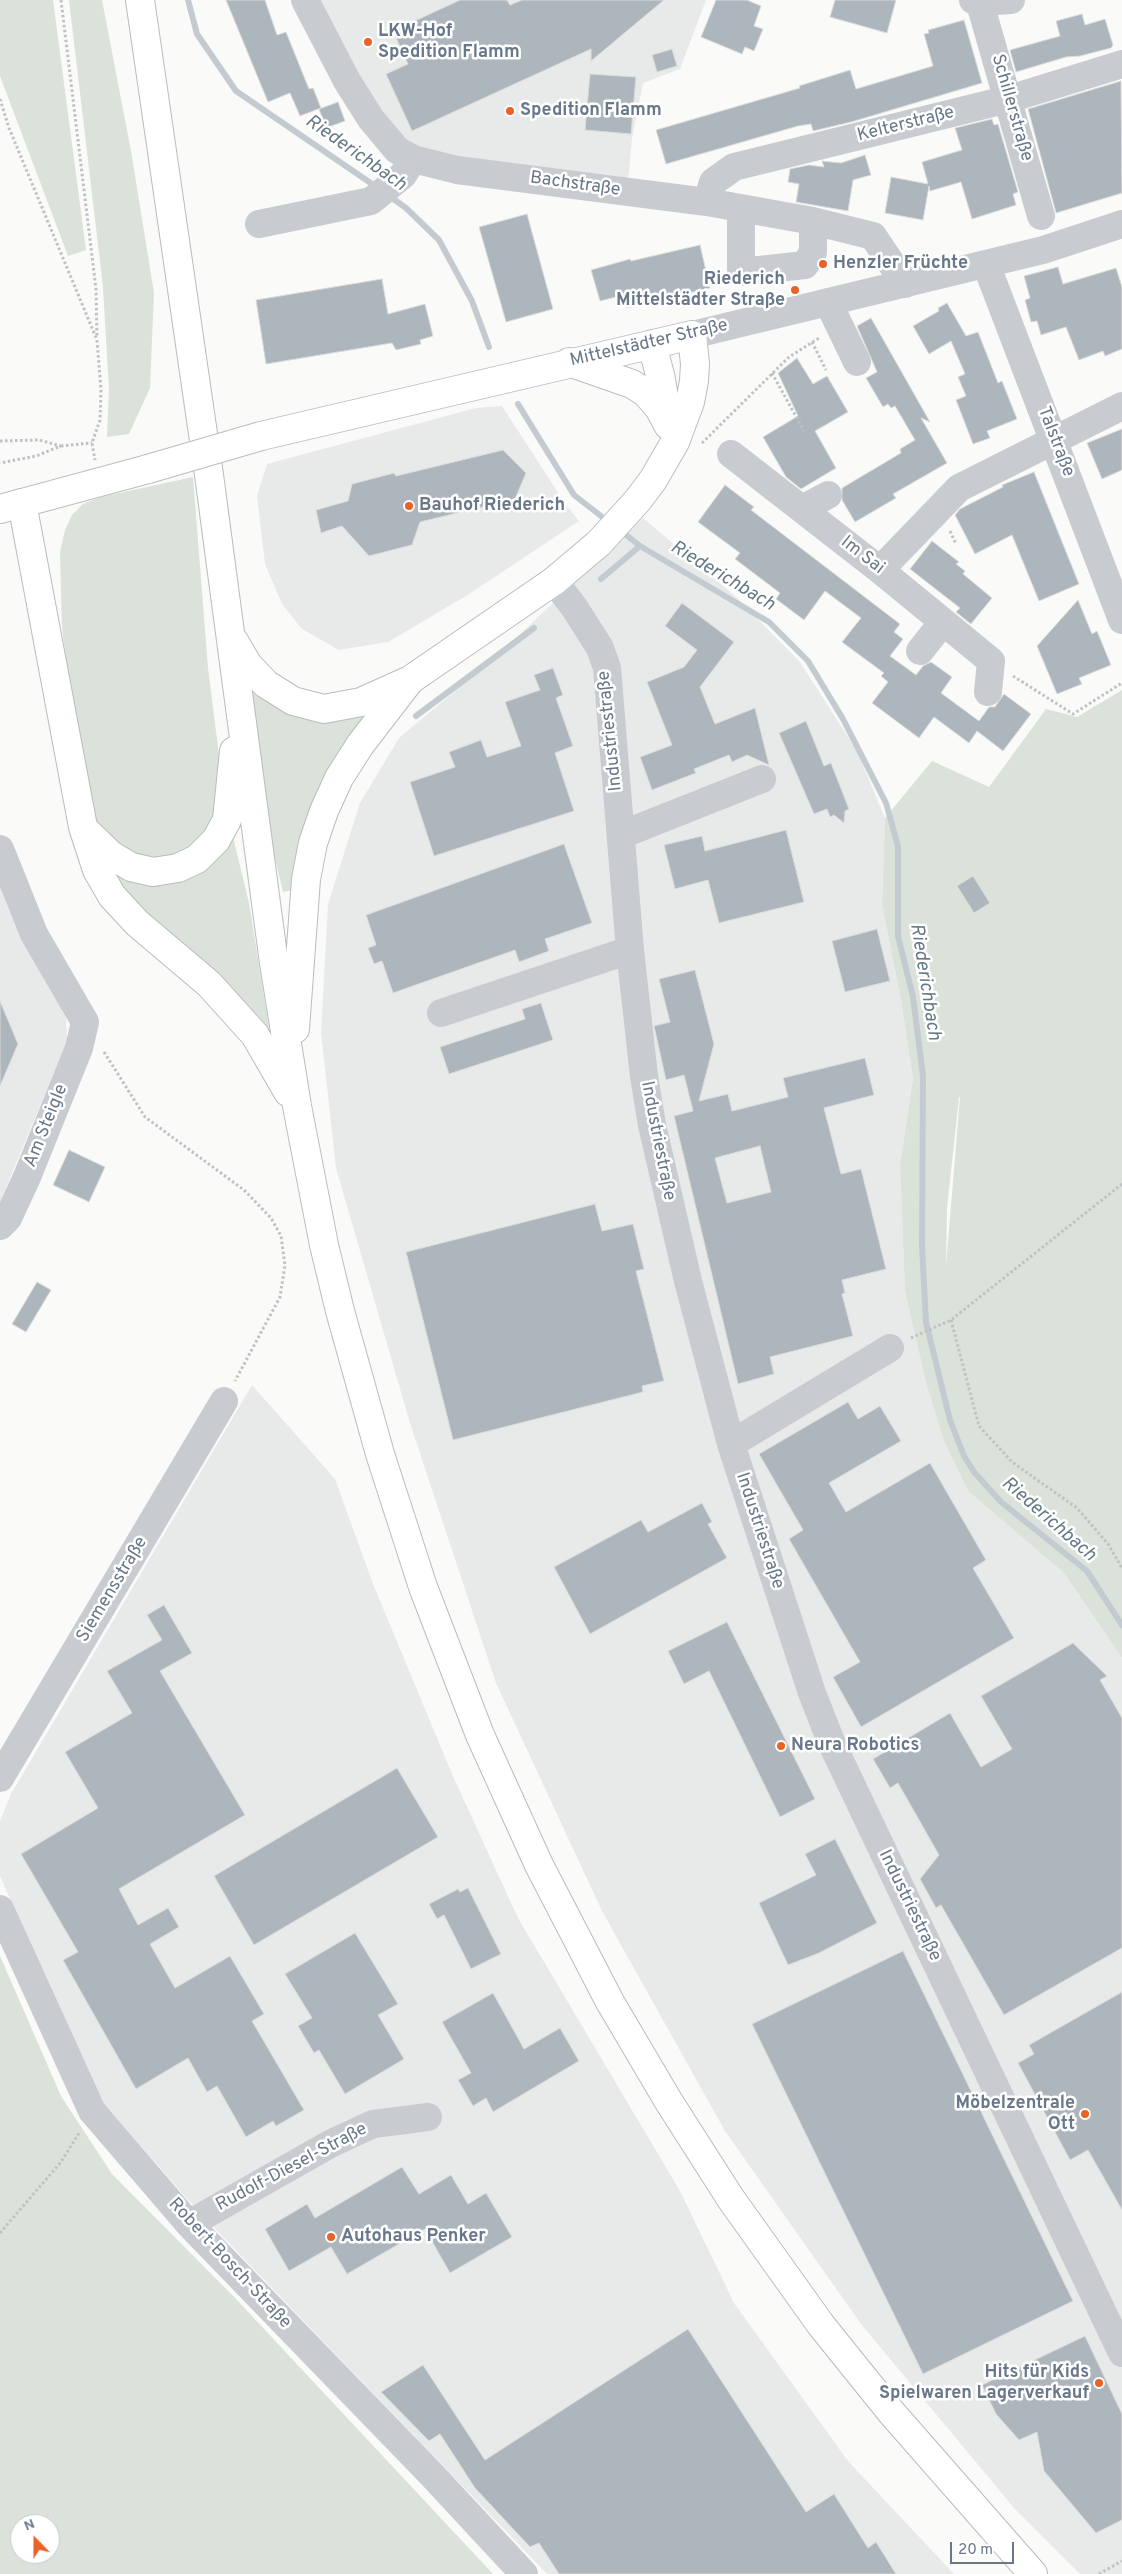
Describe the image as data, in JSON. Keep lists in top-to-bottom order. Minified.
{"streets":{"main road":["Mittelstädter Straße"],"street":["Schillerstraße","Kelterstraße","Bachstraße","Talstraße","Im Sai","Industriestraße","Am Steigle","Siemensstraße","Rudolf-Diesel-Straße","Robert-Bosch-Straße"]},"crossings":[["Schillerstraße","Kelterstraße"],["Kelterstraße","Bachstraße"],["Bachstraße","Mittelstädter Straße"],["Mittelstädter Straße","Talstraße"],["Rudolf-Diesel-Straße","Robert-Bosch-Straße"]],"water":["Riederichbach"],"places":["LKW-Hof Spedition Flamm","Spedition Flamm","Henzler Früchte","Riederich Mittelstädter Straße","Bauhof Riederich","Neura Robotics","Möbelzentrale Ott","Autohaus Penker","Hits für Kids Spielwaren Lagerverkauf"],"scale_bar":"20 m","north":"top"}
